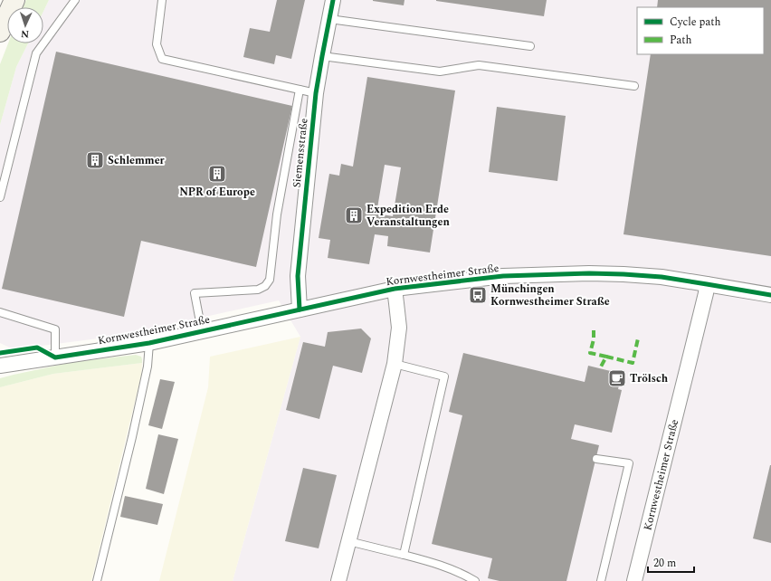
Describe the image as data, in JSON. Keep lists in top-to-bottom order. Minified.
{"streets":{"street":["Siemensstraße","Kornwestheimer Straße"]},"crossings":[["Siemensstraße","Kornwestheimer Straße"]],"places":{"building":["Schlemmer","NPR of Europe","Expedition Erde Veranstaltungen"],"bus stop":["Münchingen Kornwestheimer Straße"],"cafe":["Trölsch"]},"legend":["Cycle path","Path"],"scale_bar":"20 m","north":"bottom"}
